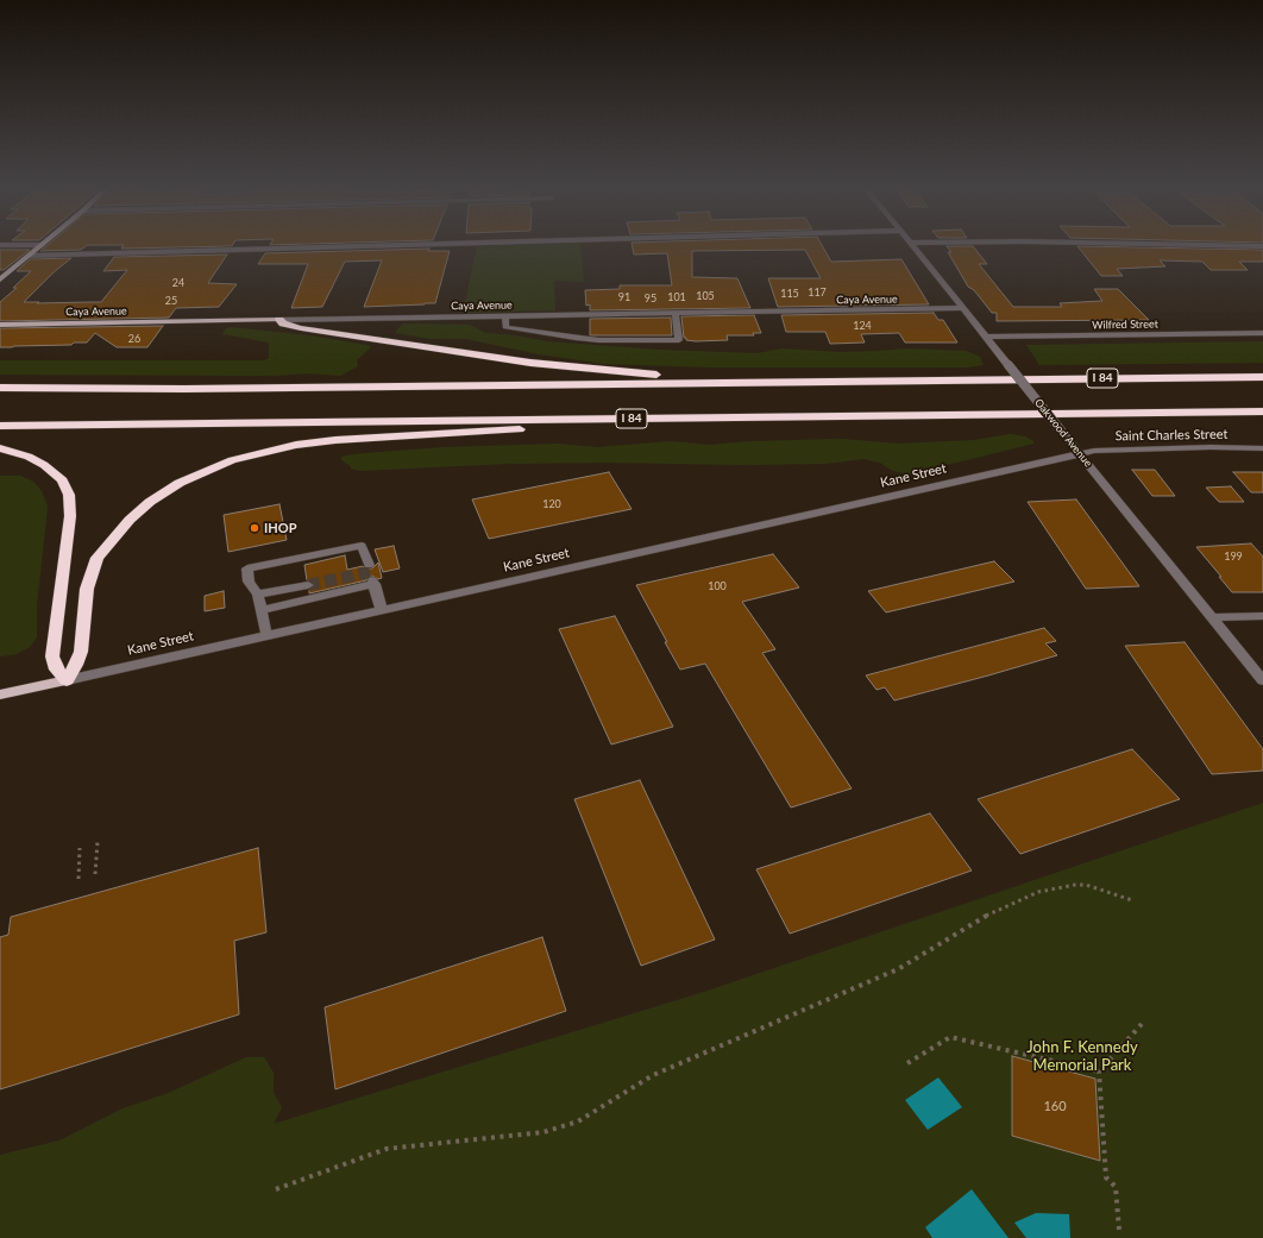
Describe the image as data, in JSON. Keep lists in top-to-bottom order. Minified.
{"streets":{"highway":["I 84"],"main road":["Caya Avenue","Kane Street"],"street":["Wilfred Street","Oakwood Avenue","Saint Charles Street"]},"crossings":[["Caya Avenue","Oakwood Avenue"],["Wilfred Street","Oakwood Avenue"],["Oakwood Avenue","Saint Charles Street"],["Oakwood Avenue","Kane Street"],["Saint Charles Street","Kane Street"]],"parks":["John F. Kennedy Memorial Park"],"places":["IHOP"],"house_numbers":["24","117","115","105","91","101","95","25","124","26","120","199","100","160"]}
